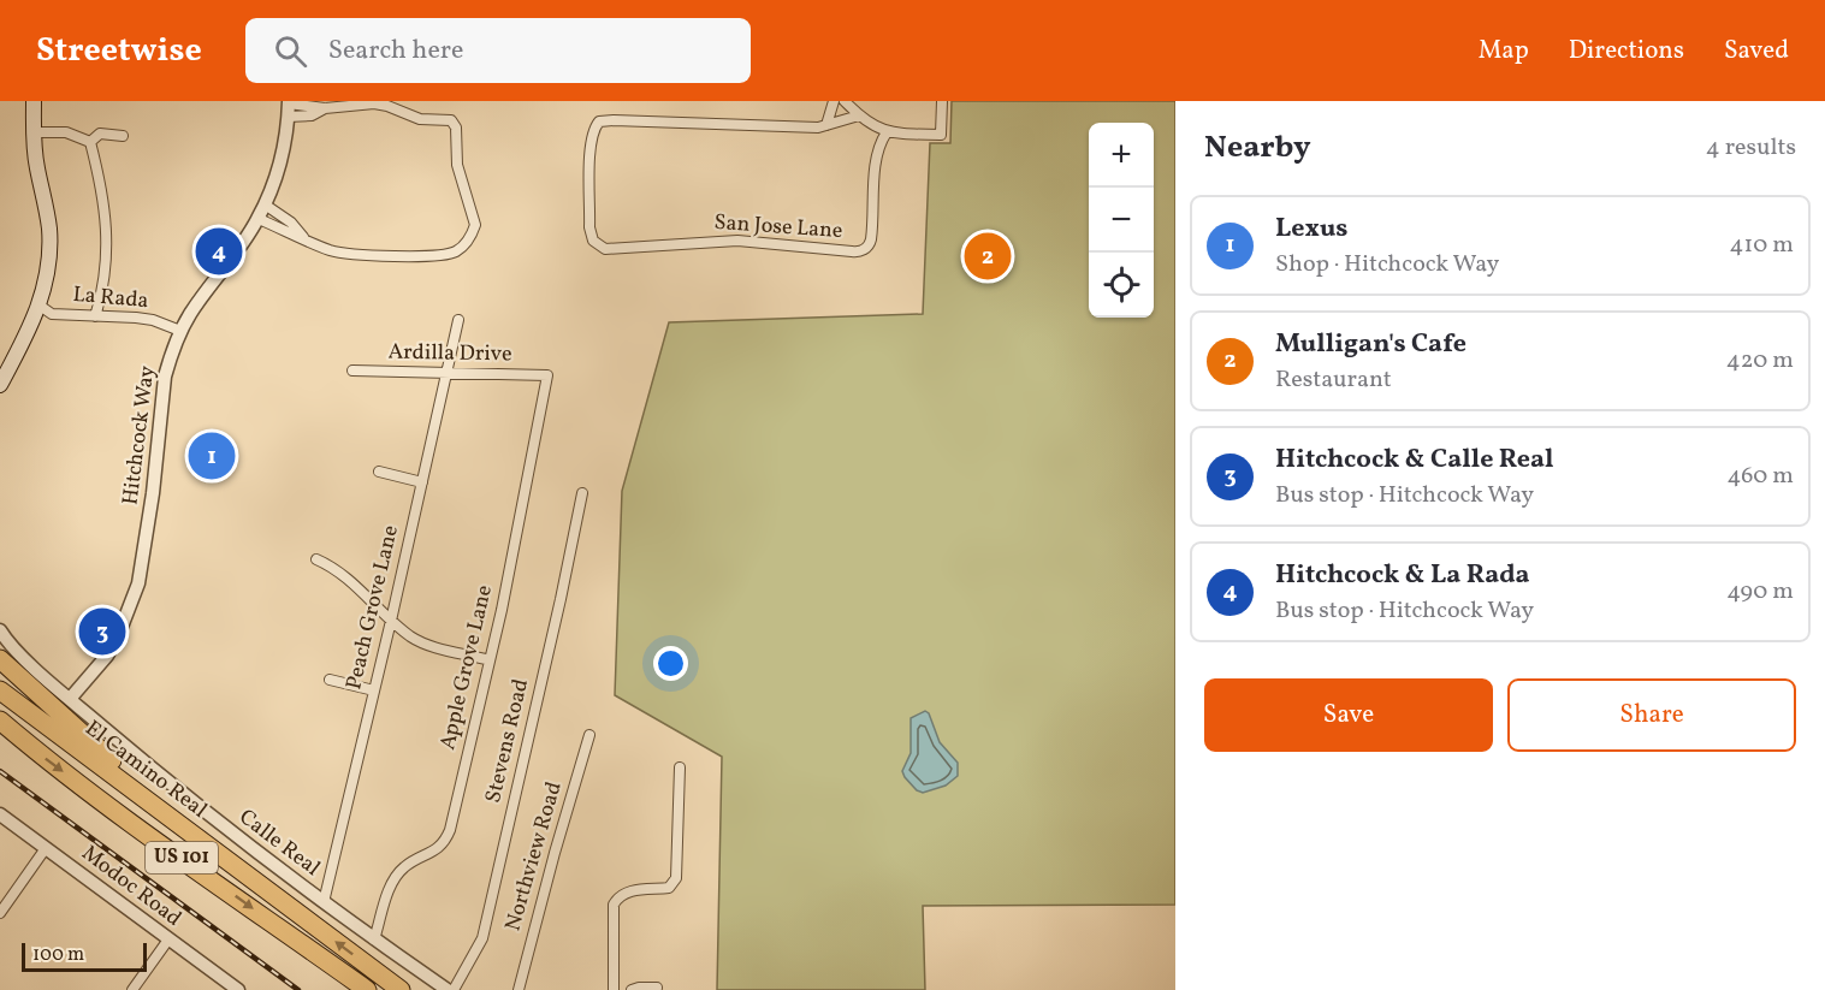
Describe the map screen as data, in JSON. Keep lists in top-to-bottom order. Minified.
{"streets":{"highway":["El Camino Real","US 101"],"street":["San Jose Lane","La Rada","Ardilla Drive","Hitchcock Way","Peach Grove Lane","Apple Grove Lane","Stevens Road","Calle Real","Northview Road","Modoc Road"]},"crossings":[["La Rada","Hitchcock Way"],["Ardilla Drive","Peach Grove Lane"],["Ardilla Drive","Apple Grove Lane"],["Hitchcock Way","Calle Real"],["Peach Grove Lane","Calle Real"],["Apple Grove Lane","Calle Real"]],"scale_bar":"100 m","page":{"header":"Streetwise","search":"Search here","nav":["Map","Directions","Saved"],"heading":["Nearby","4 results"],"map_buttons":["+","−"],"list":[{"mark":"1","name":"Lexus","note":"Shop · Hitchcock Way","value":"410 m"},{"mark":"2","name":"Mulligan's Cafe","note":"Restaurant","value":"420 m"},{"mark":"3","name":"Hitchcock & Calle Real","note":"Bus stop · Hitchcock Way","value":"460 m"},{"mark":"4","name":"Hitchcock & La Rada","note":"Bus stop · Hitchcock Way","value":"490 m"}],"pins":["4","2","1","3"],"buttons":["Save","Share"],"scale":"100 m"}}
